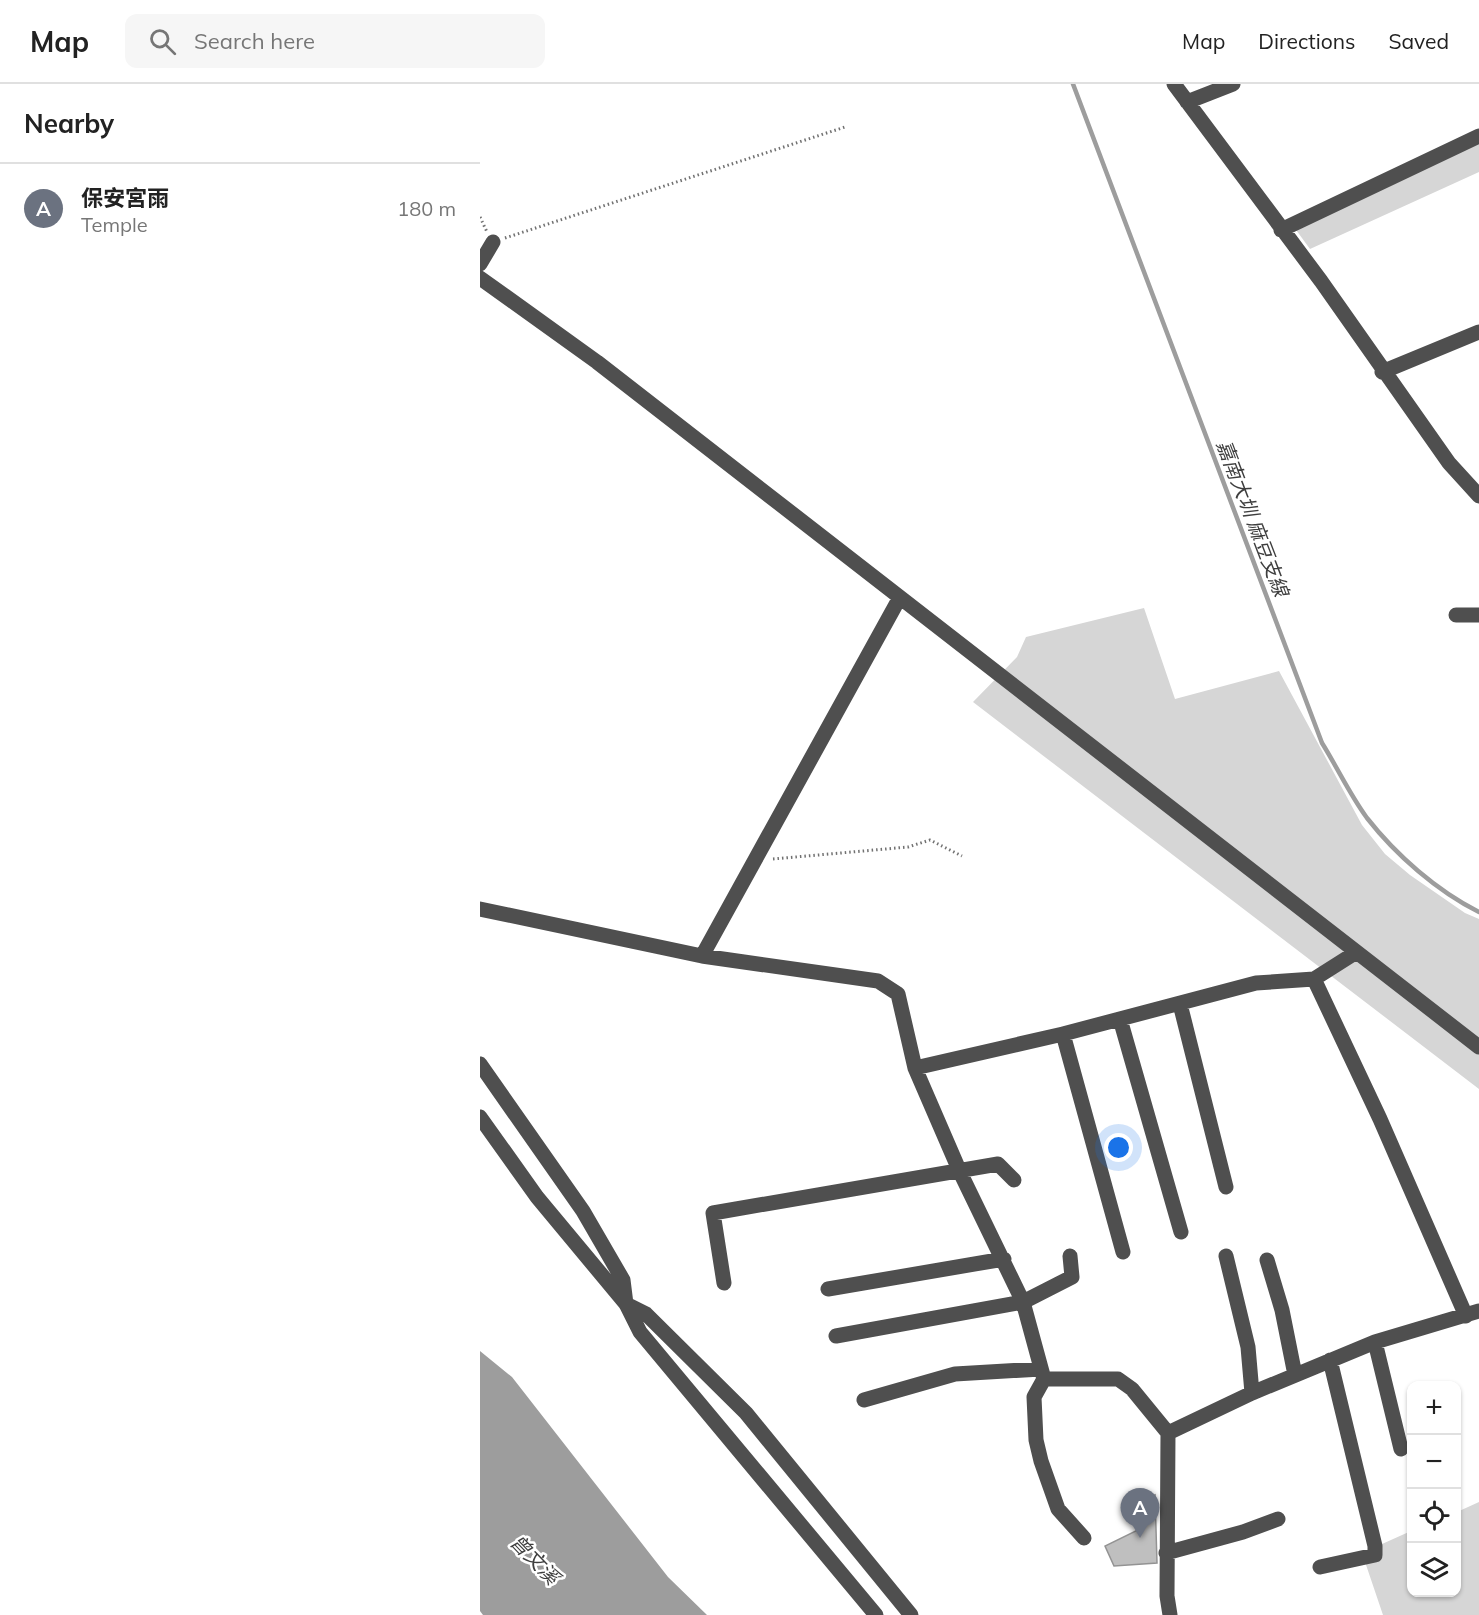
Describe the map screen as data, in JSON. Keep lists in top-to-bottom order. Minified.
{"water":["嘉南大圳 麻豆支線","曾文溪"],"page":{"header":"Map","search":"Search here","nav":["Map","Directions","Saved"],"heading":"Nearby","list":[{"mark":"A","name":"保安宮雨","note":"Temple","value":"180 m"}],"map_buttons":["+","−"],"pins":"A"}}
